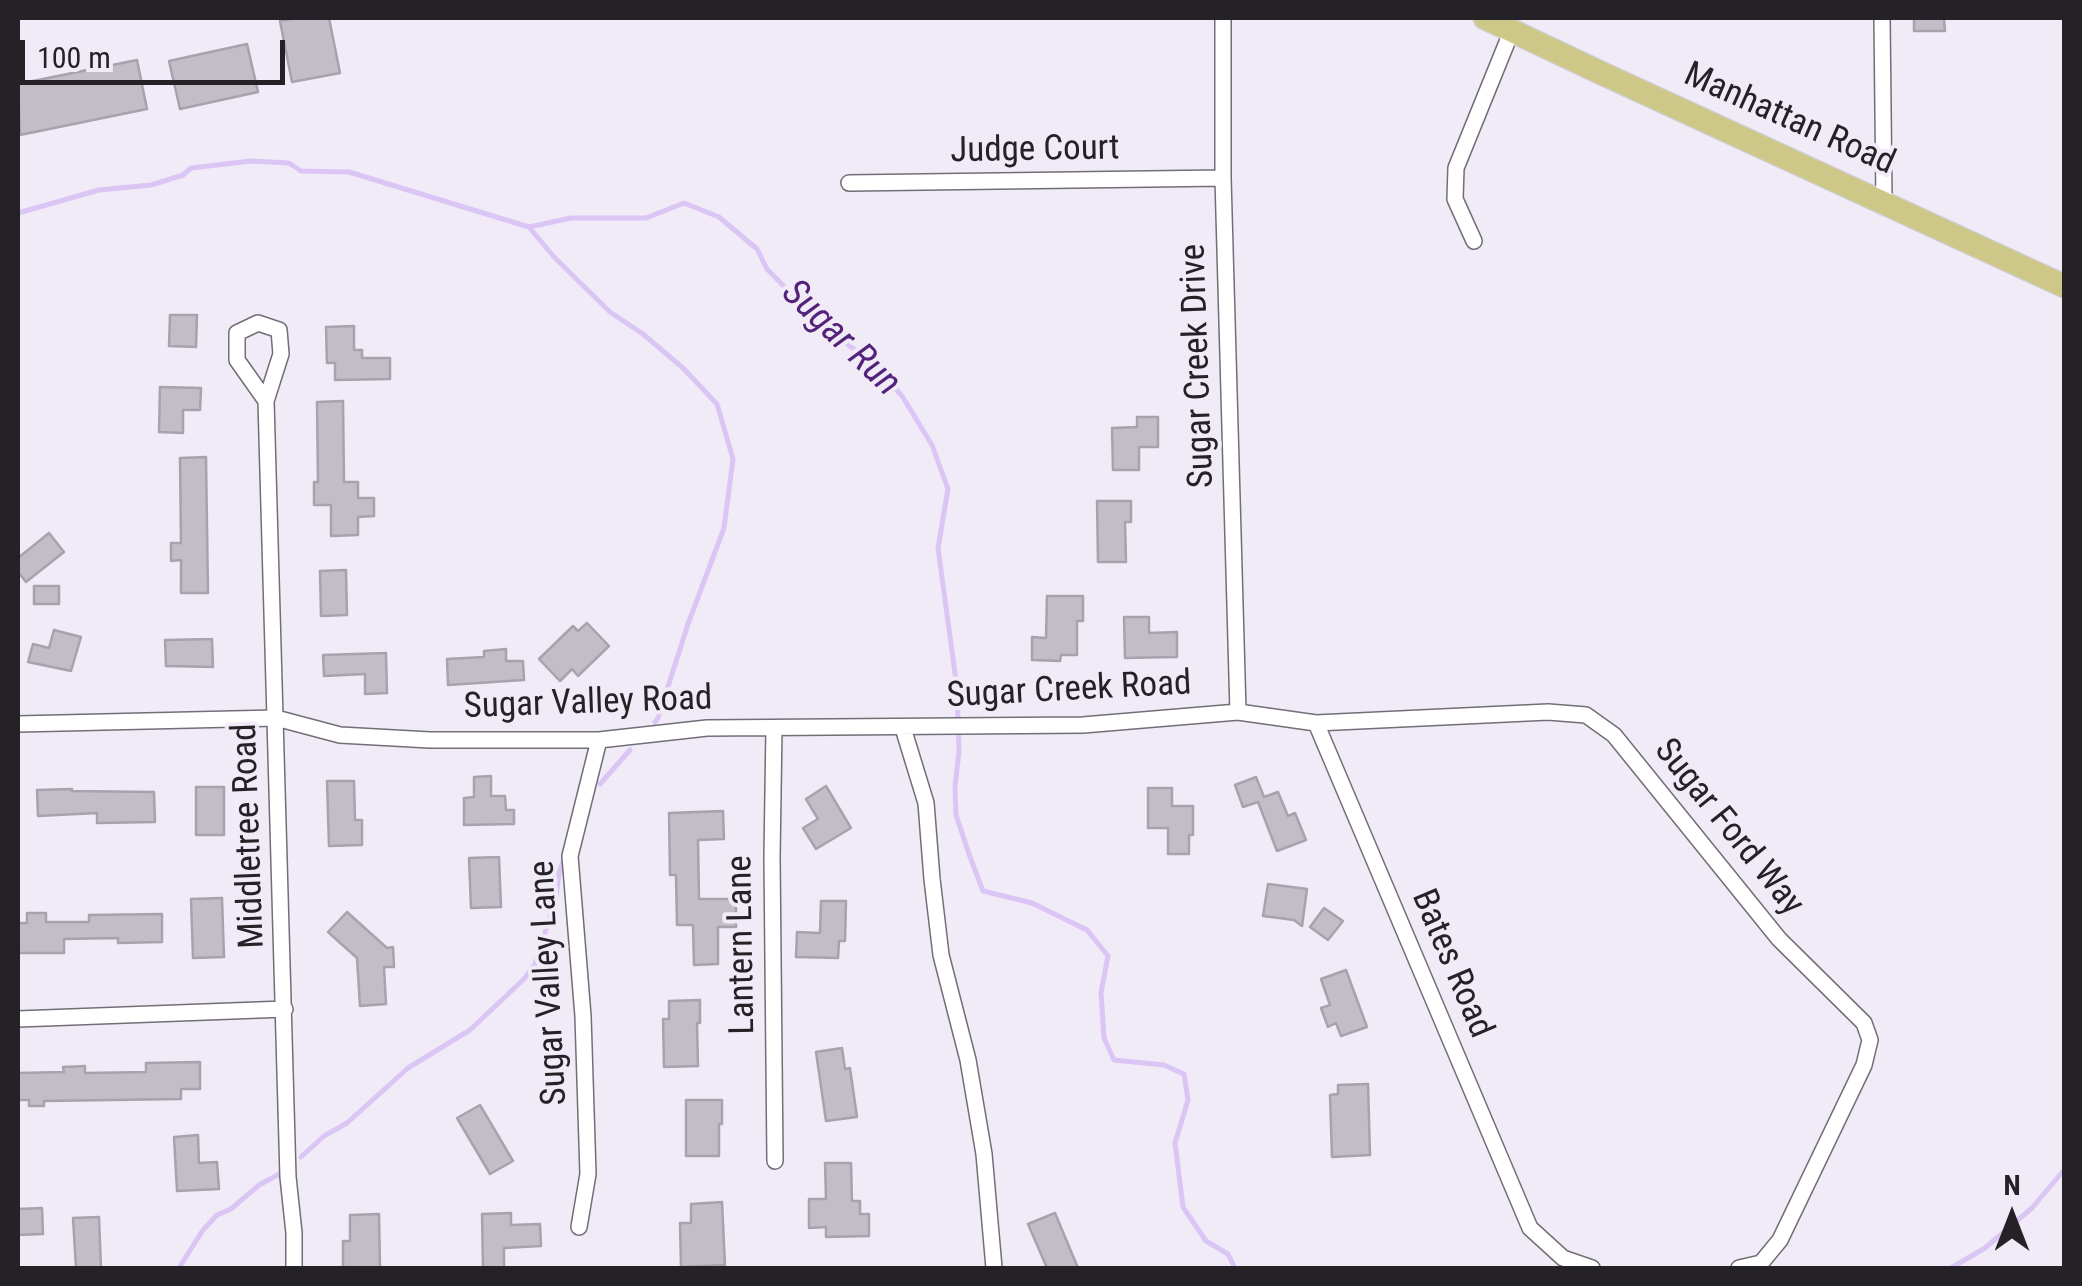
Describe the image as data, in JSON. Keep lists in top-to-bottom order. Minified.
{"streets":{"main road":["Manhattan Road"],"street":["Judge Court","Sugar Creek Drive","Sugar Creek Road","Sugar Valley Road","Sugar Ford Way","Middletree Road","Lantern Lane","Bates Road","Sugar Valley Lane"]},"crossings":[["Judge Court","Sugar Creek Drive"],["Sugar Creek Drive","Sugar Creek Road"],["Sugar Creek Drive","Sugar Ford Way"],["Sugar Creek Road","Sugar Valley Road"],["Sugar Creek Road","Sugar Ford Way"],["Sugar Valley Road","Middletree Road"],["Sugar Valley Road","Lantern Lane"],["Sugar Valley Road","Sugar Valley Lane"],["Sugar Ford Way","Bates Road"]],"water":["Sugar Run"],"scale_bar":"100 m","north":"top"}
